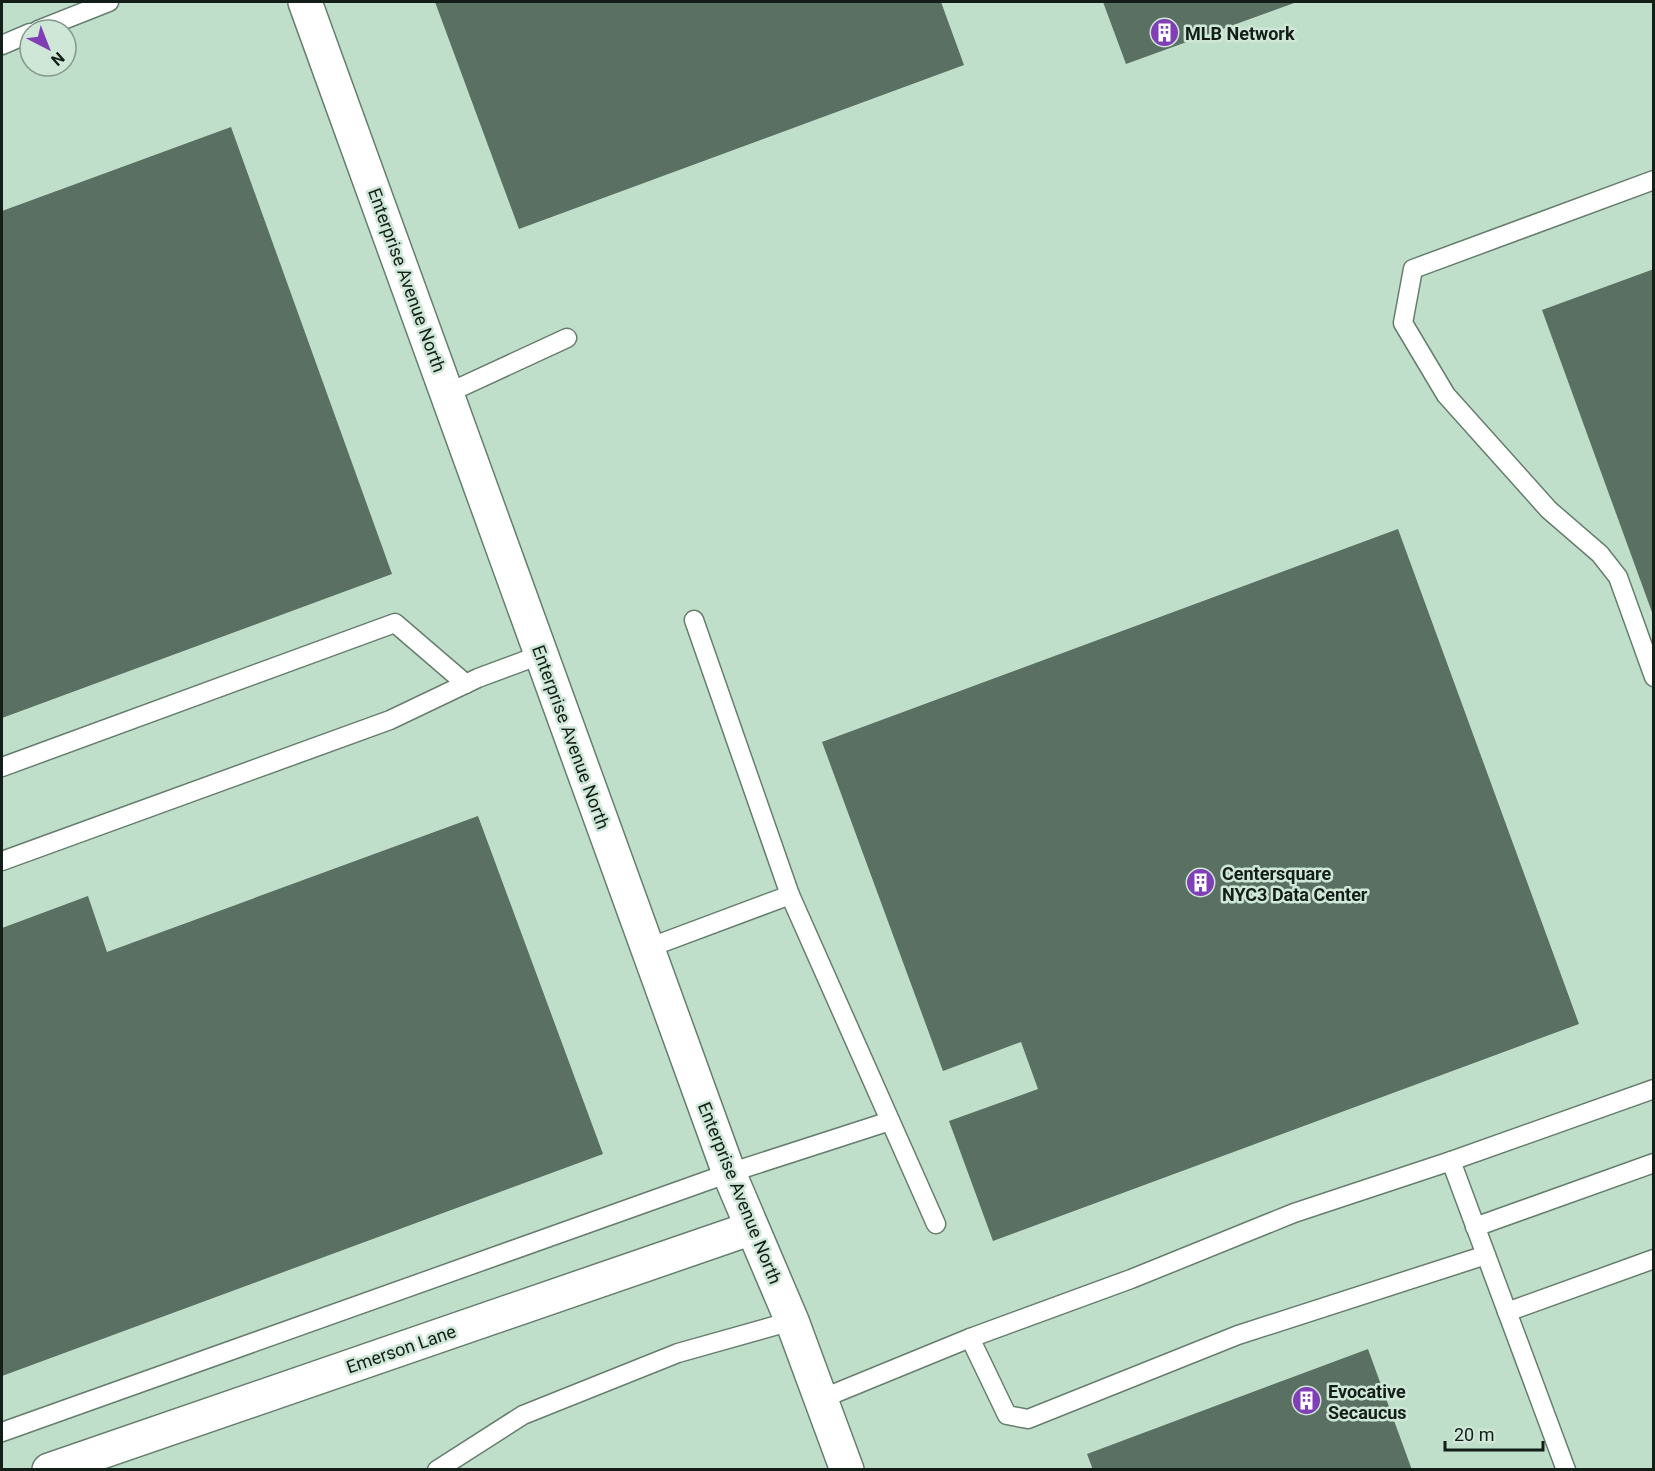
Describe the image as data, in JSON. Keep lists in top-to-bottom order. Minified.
{"streets":{"street":["Enterprise Avenue North","Emerson Lane"]},"crossings":[["Enterprise Avenue North","Emerson Lane"]],"places":{"building":["MLB Network","Centersquare NYC3 Data Center","Evocative Secaucus"]},"scale_bar":"20 m","north":"bottom right"}
